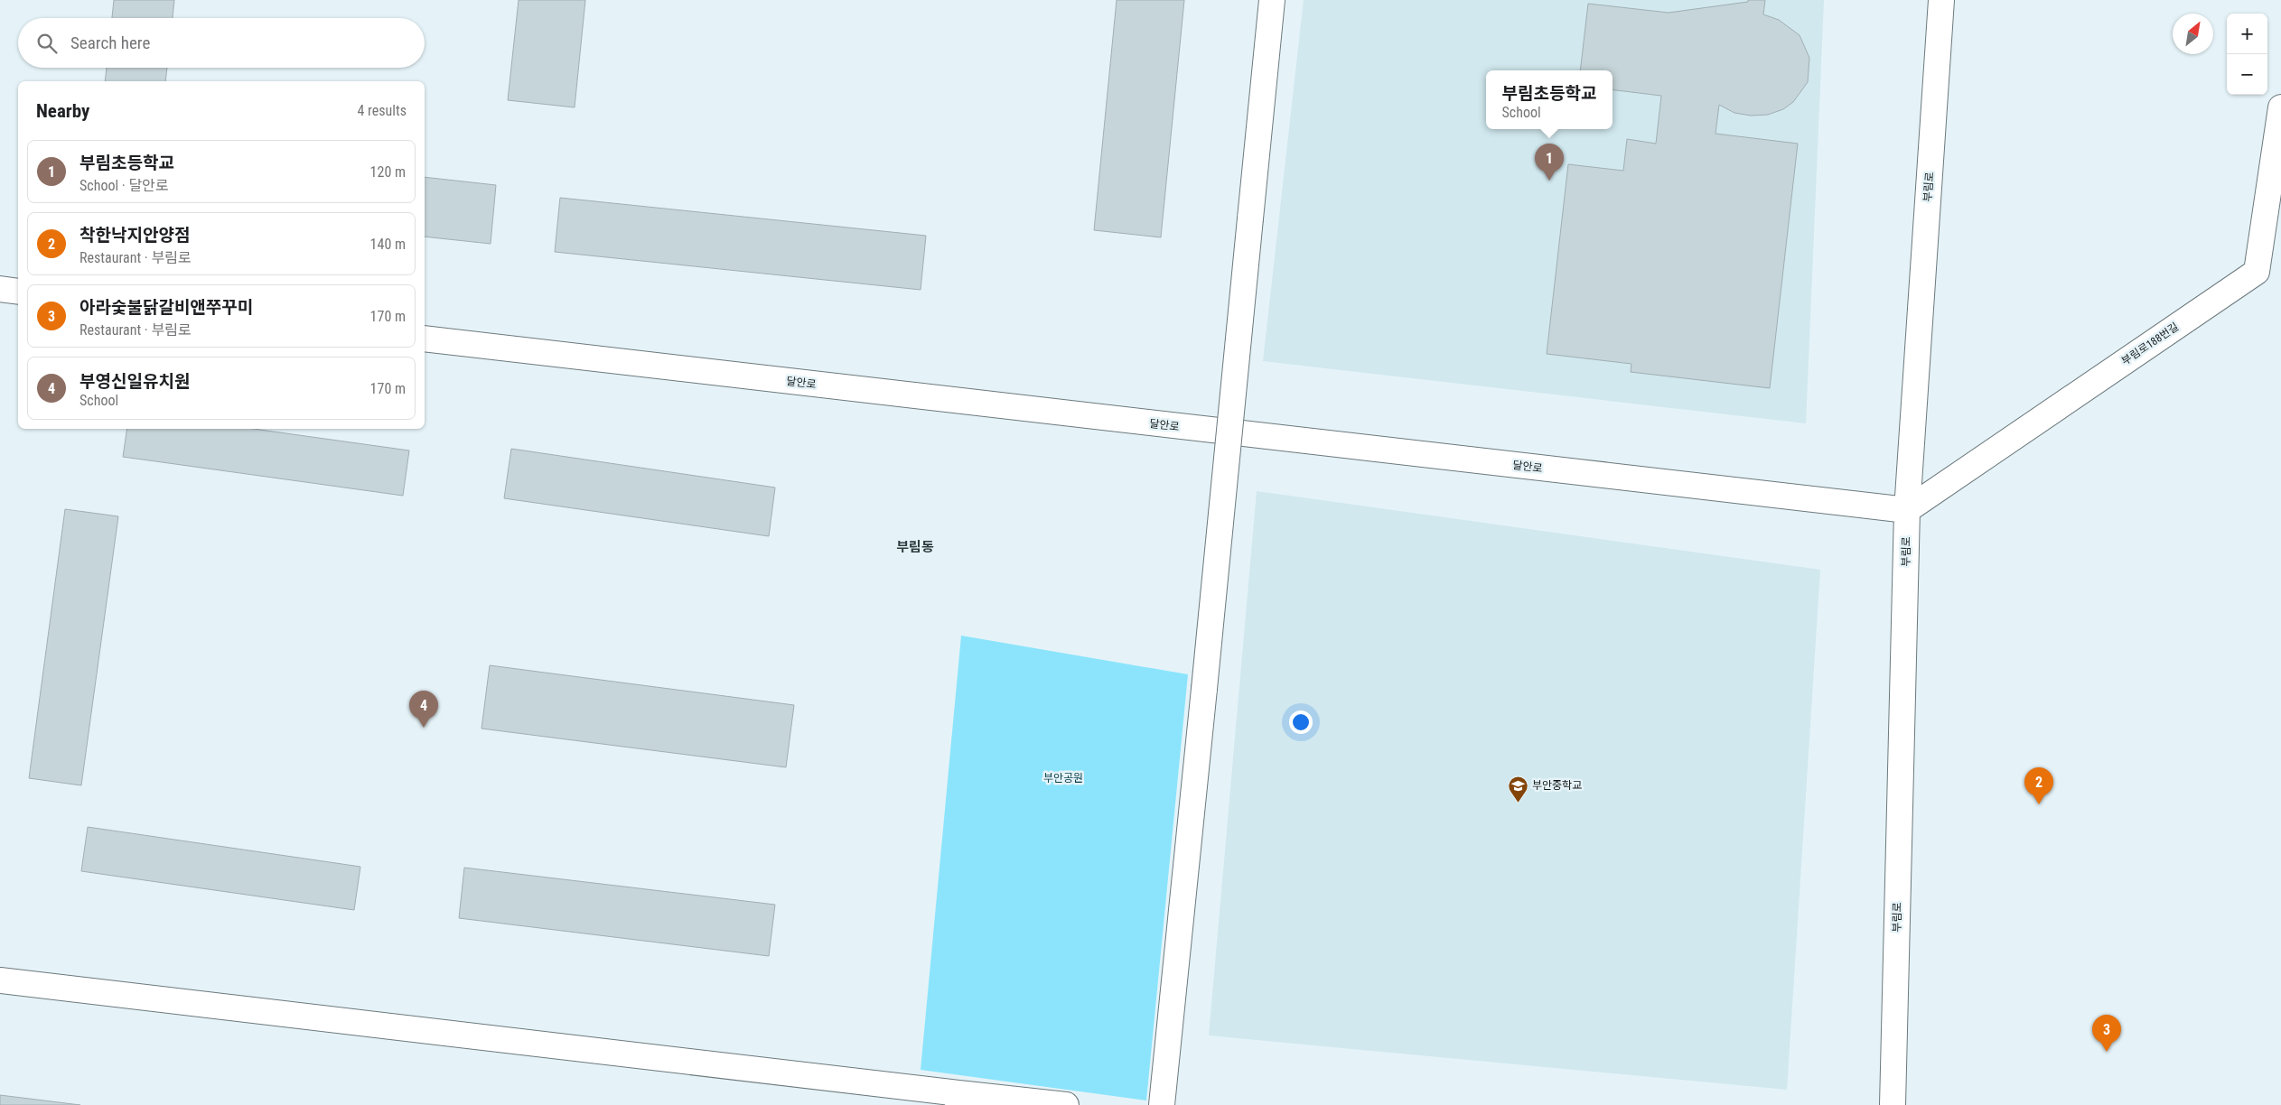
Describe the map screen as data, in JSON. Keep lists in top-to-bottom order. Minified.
{"streets":{"street":["부림로","부림로188번길","달안로"]},"crossings":[["부림로","부림로188번길"],["부림로","달안로"],["부림로188번길","달안로"]],"districts":["부림동"],"parks":["부안공원"],"places":{"school or university":["부안중학교"]},"north":"top right","page":{"map_buttons":["+","−"],"search":"Search here","popup":["부림초등학교","School"],"heading":["Nearby","4 results"],"list":[{"mark":"1","name":"부림초등학교","note":"School · 달안로","value":"120 m"},{"mark":"2","name":"착한낙지안양점","note":"Restaurant · 부림로","value":"140 m"},{"mark":"3","name":"아라숯불닭갈비앤쭈꾸미","note":"Restaurant · 부림로","value":"170 m"},{"mark":"4","name":"부영신일유치원","note":"School","value":"170 m"}],"pins":["1","4","2","3"]}}
